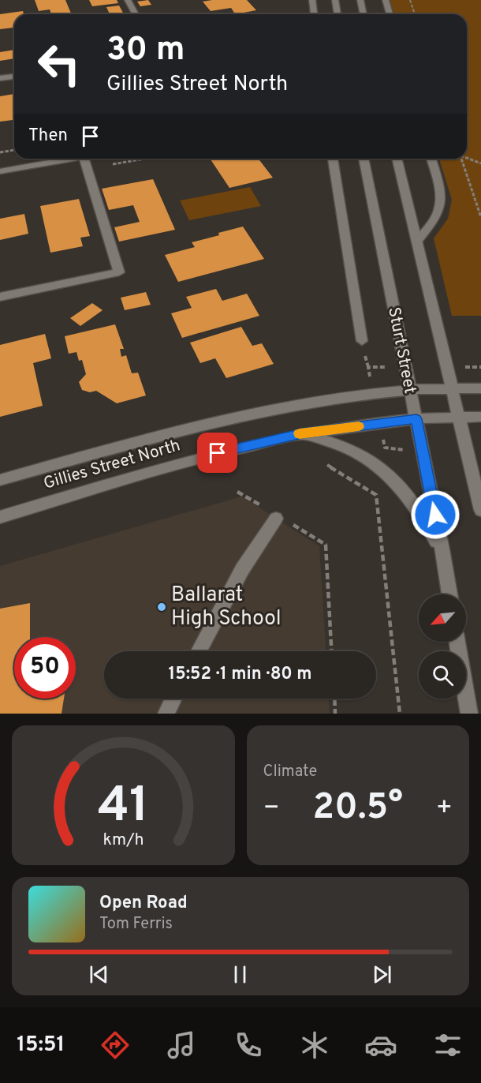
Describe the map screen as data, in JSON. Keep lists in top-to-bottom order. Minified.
{"streets":{"main road":["Sturt Street","Gillies Street North"]},"crossings":[["Sturt Street","Gillies Street North"]],"places":["Ballarat High School"],"north":"bottom left","page":{"turn":["30 m","Gillies Street North"],"then":"Then","limit":"50","trip":"15:52 · 1 min · 80 m","tile":"Climate","heat":["−","20.5°","+"],"song":["Open Road","Tom Ferris"],"tabs":"15:51","gauge":["41","km/h"]}}
